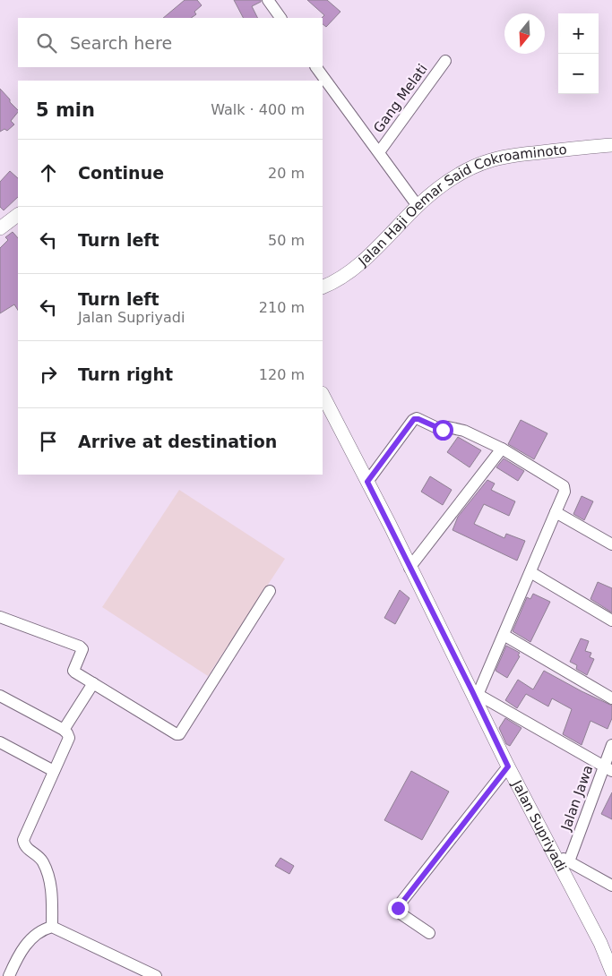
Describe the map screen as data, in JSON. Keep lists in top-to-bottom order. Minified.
{"streets":{"street":["Gang Melati","Jalan Haji Oemar Said Cokroaminoto","Jalan Jawa","Jalan Supriyadi"]},"north":"bottom","page":{"map_buttons":["+","−"],"search":"Search here","heading":["5 min","Walk · 400 m"],"list":[["Continue","20 m"],["Turn left","50 m"],["Turn left","Jalan Supriyadi","210 m"],["Turn right","120 m"],"Arrive at destination"]}}
